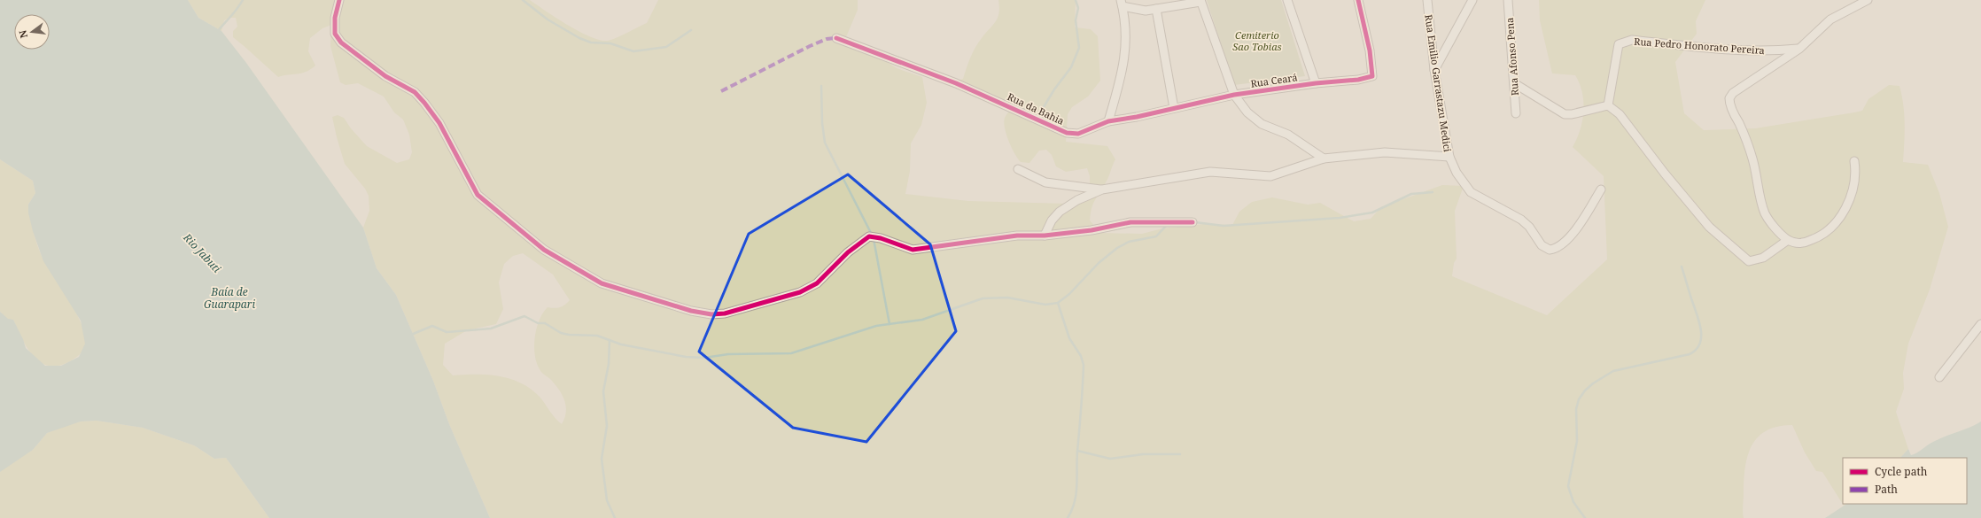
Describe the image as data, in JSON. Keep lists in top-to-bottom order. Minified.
{"streets":{"street":["Rua Pedro Honorato Pereira","Rua Afonso Pena","Rua Ceará","Rua Emilio Garrastazu Medici","Rua da Bahia"]},"crossings":[["Rua Ceará","Rua da Bahia"]],"water":["Rio Jabuti","Baía de Guarapari"],"parks":["Cemiterio Sao Tobias"],"legend":["Cycle path","Path"],"north":"left"}
